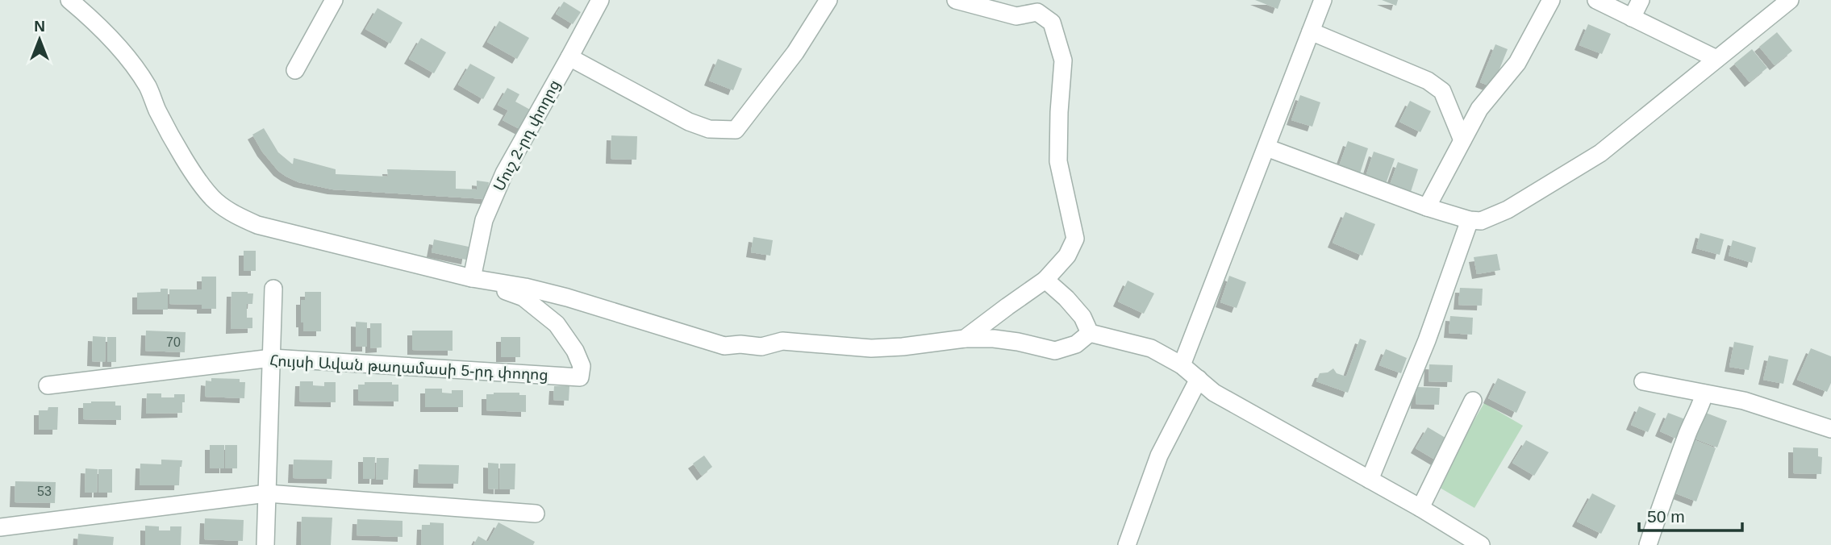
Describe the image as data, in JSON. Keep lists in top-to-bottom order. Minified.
{"streets":{"street":["Մուշ 2-րդ փողոց","Հույսի Ավան թաղամասի 5-րդ փողոց"]},"crossings":[["Մուշ 2-րդ փողոց","Հույսի Ավան թաղամասի 5-րդ փողոց"]],"house_numbers":["70","53"],"scale_bar":"50 m","north":"top"}
